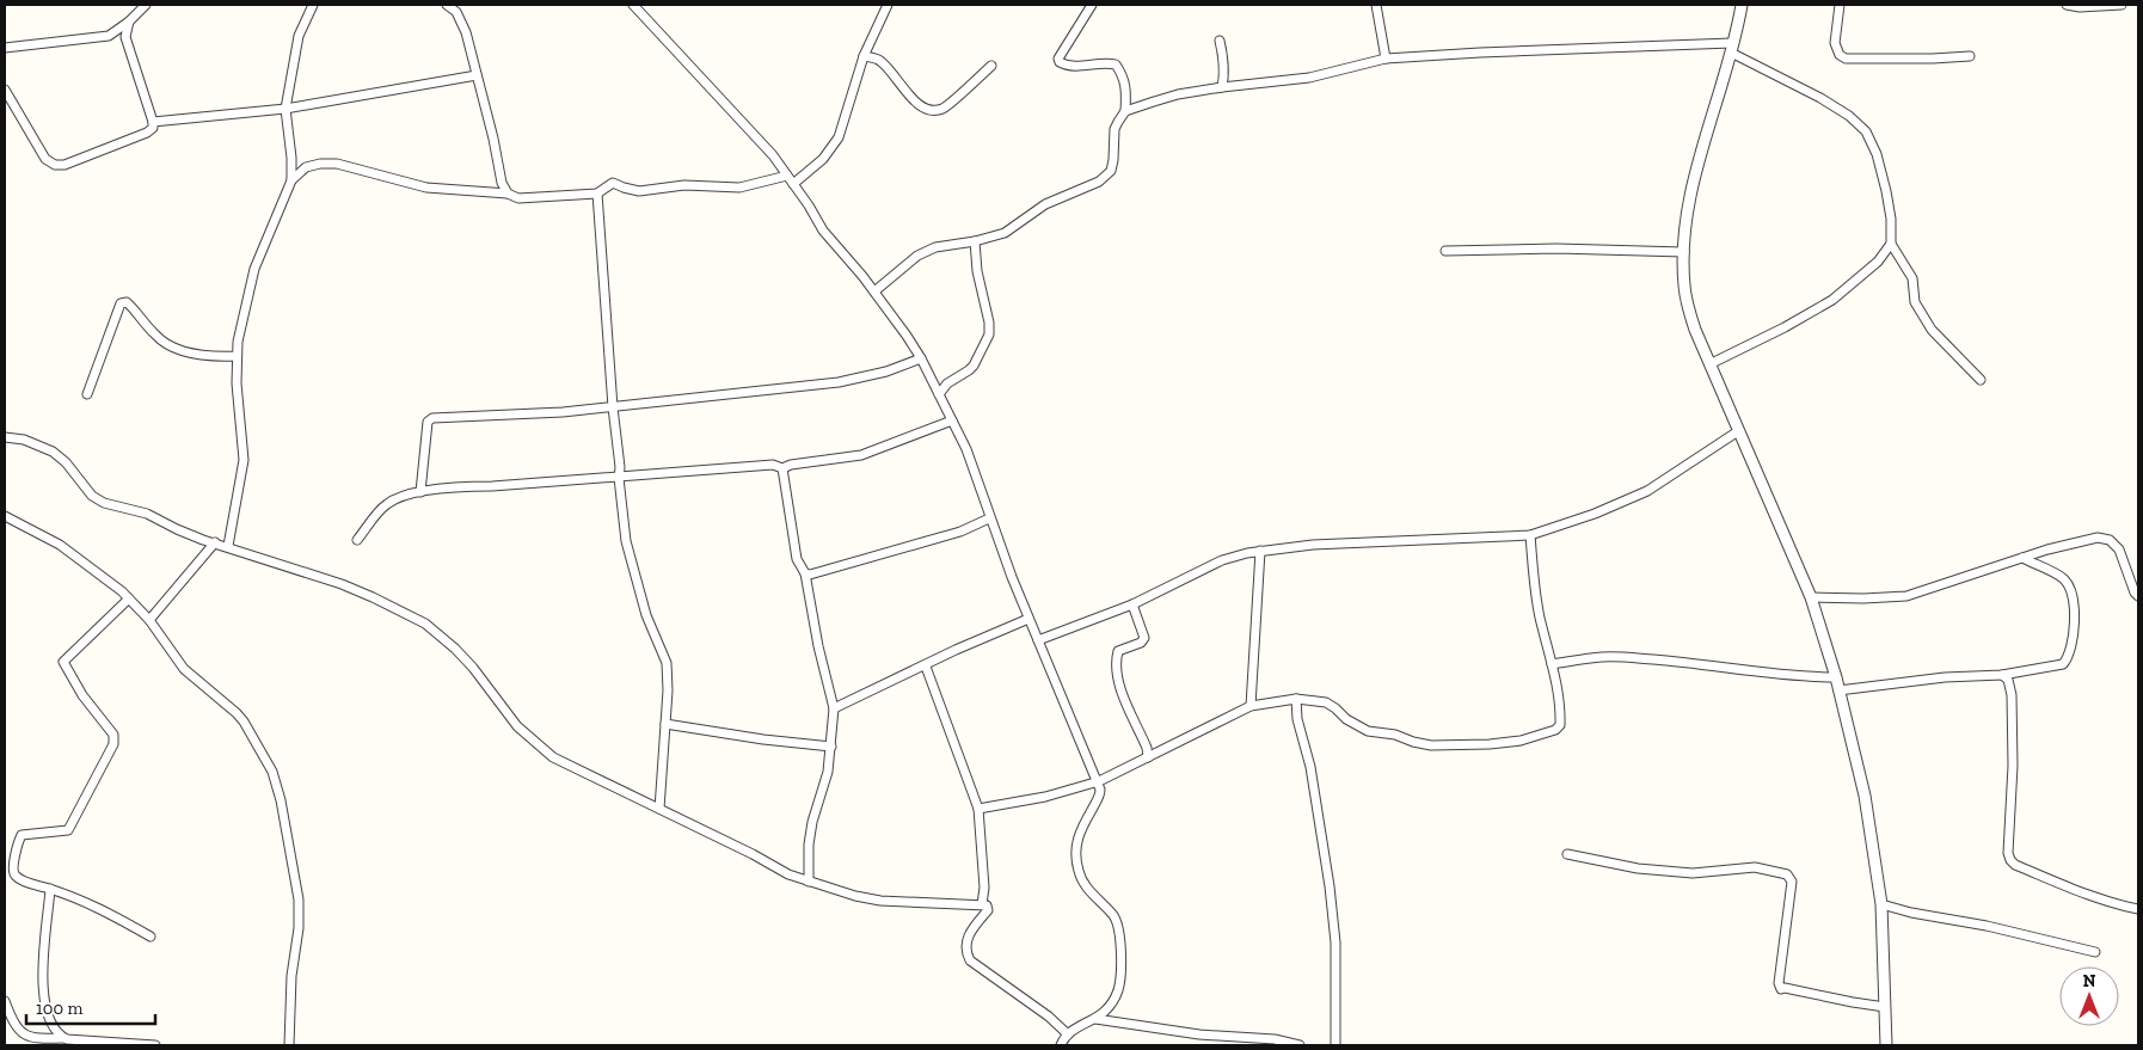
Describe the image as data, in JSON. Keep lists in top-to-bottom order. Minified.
{"scale_bar":"100 m","north":"top"}
